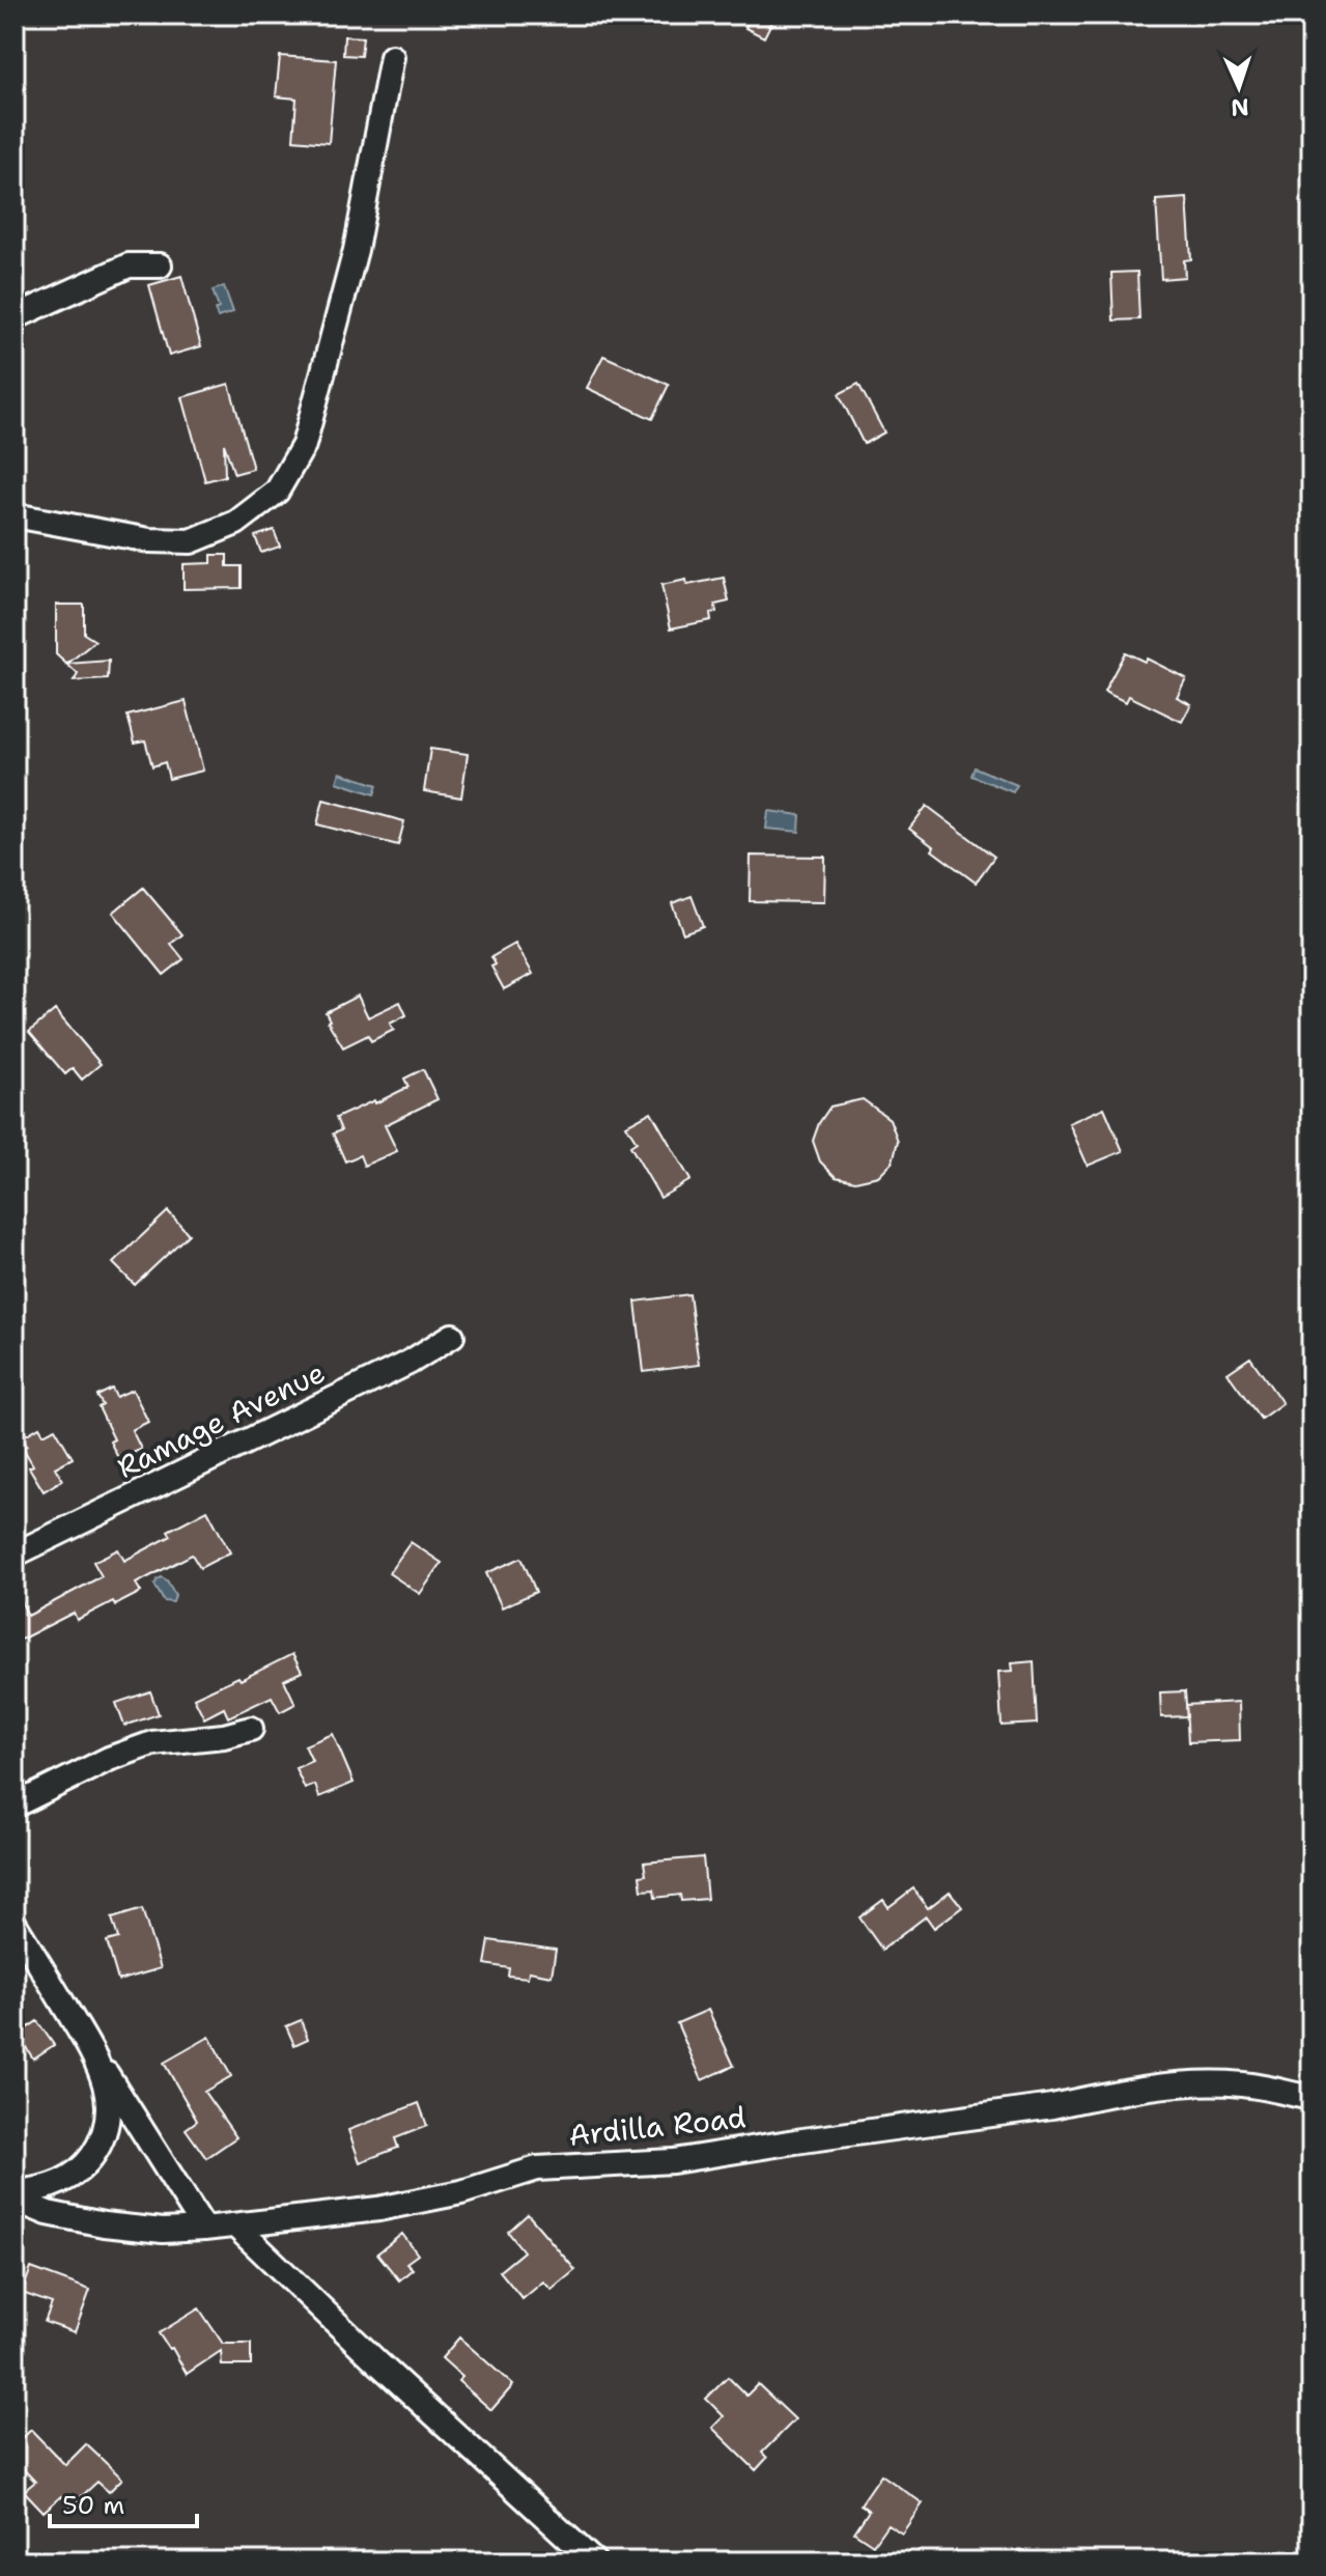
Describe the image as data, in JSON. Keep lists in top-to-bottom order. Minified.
{"streets":{"street":["Ramage Avenue","Ardilla Road"]},"scale_bar":"50 m","north":"bottom"}
